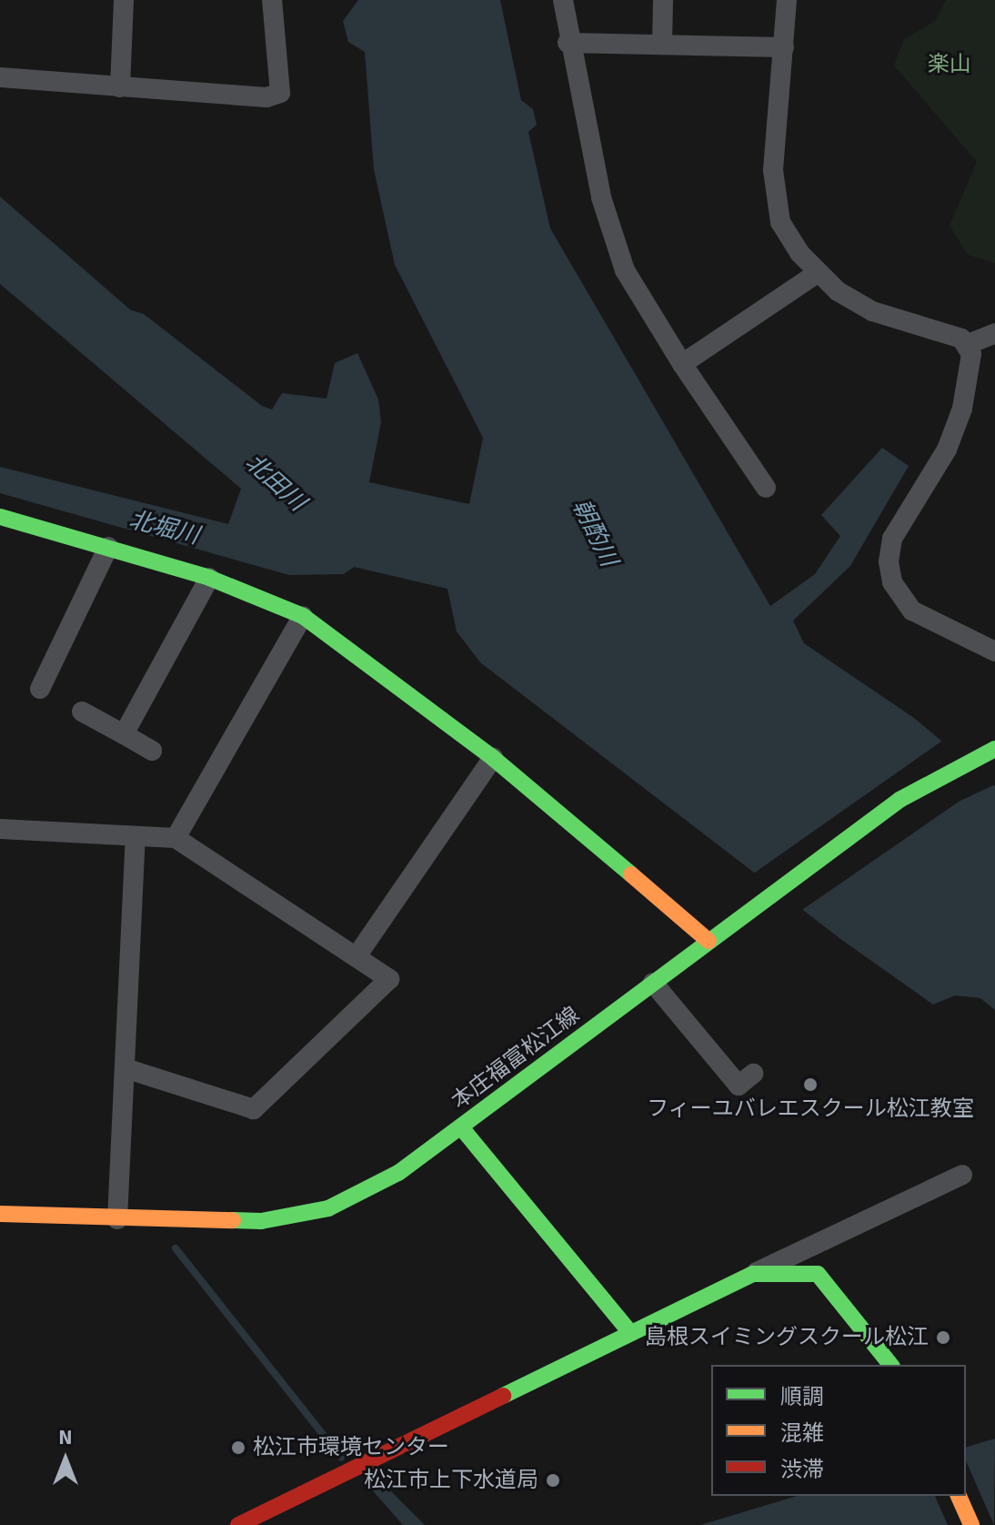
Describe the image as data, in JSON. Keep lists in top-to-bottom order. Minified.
{"streets":{"street":["本庄福富松江線"]},"water":["北田川","北堀川","朝酌川"],"parks":["楽山"],"places":["フィーユバレエスクール松江教室","島根スイミングスクール松江","松江市環境センター","松江市上下水道局"],"legend":["順調","混雑","渋滞"],"north":"top"}
